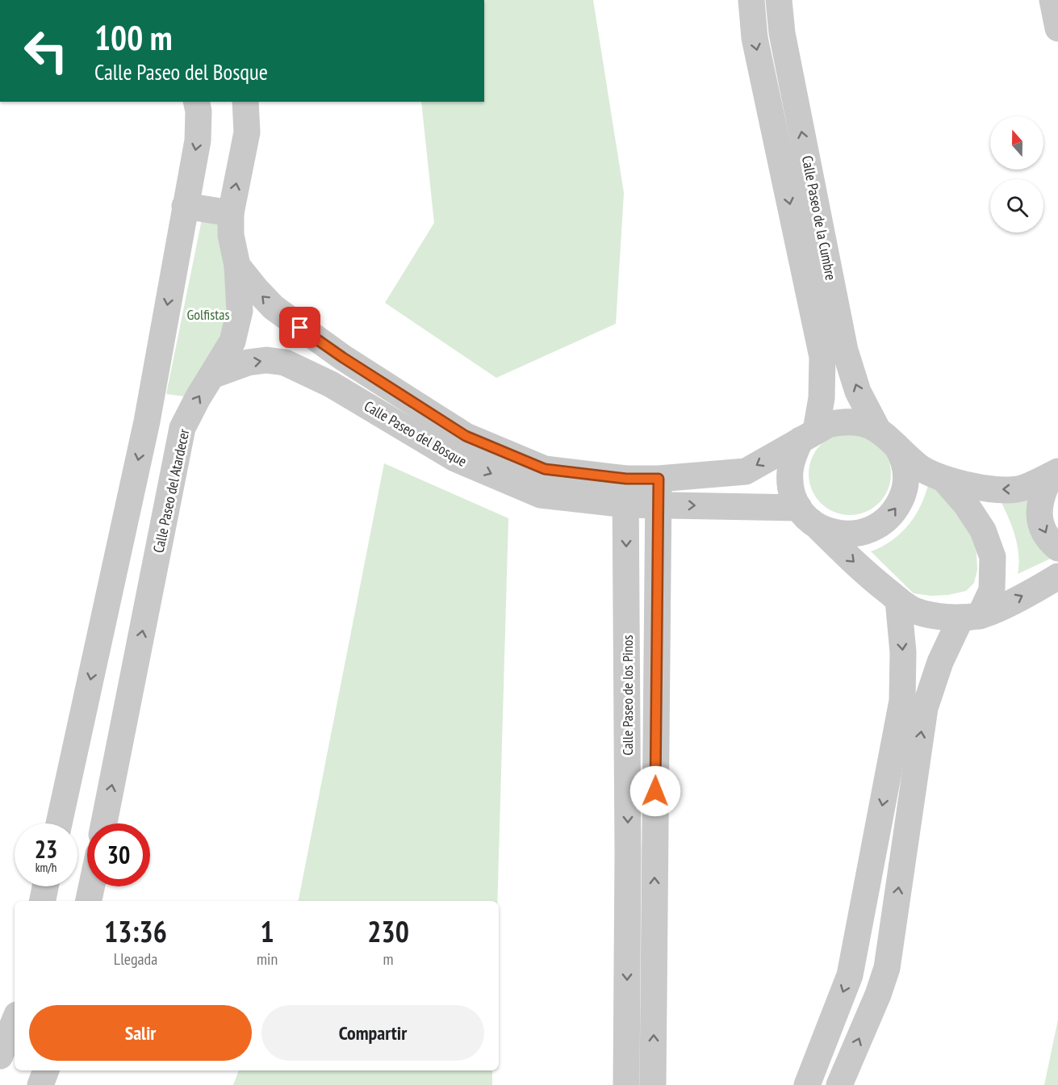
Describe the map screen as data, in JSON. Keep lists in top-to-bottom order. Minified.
{"streets":{"street":["Calle Paseo de la Cumbre","Calle Paseo del Bosque","Calle Paseo del Atardecer","Calle Paseo de los Pinos"]},"crossings":[["Calle Paseo de la Cumbre","Calle Paseo del Bosque"],["Calle Paseo del Bosque","Calle Paseo del Atardecer"],["Calle Paseo del Bosque","Calle Paseo de los Pinos"]],"parks":["Golfistas"],"north":"top","page":{"turn":["100 m","Calle Paseo del Bosque"],"speed":"23 km/h","limit":"30","eta":["13:36","Llegada","1","min","230","m"],"buttons":["Salir","Compartir"]}}
